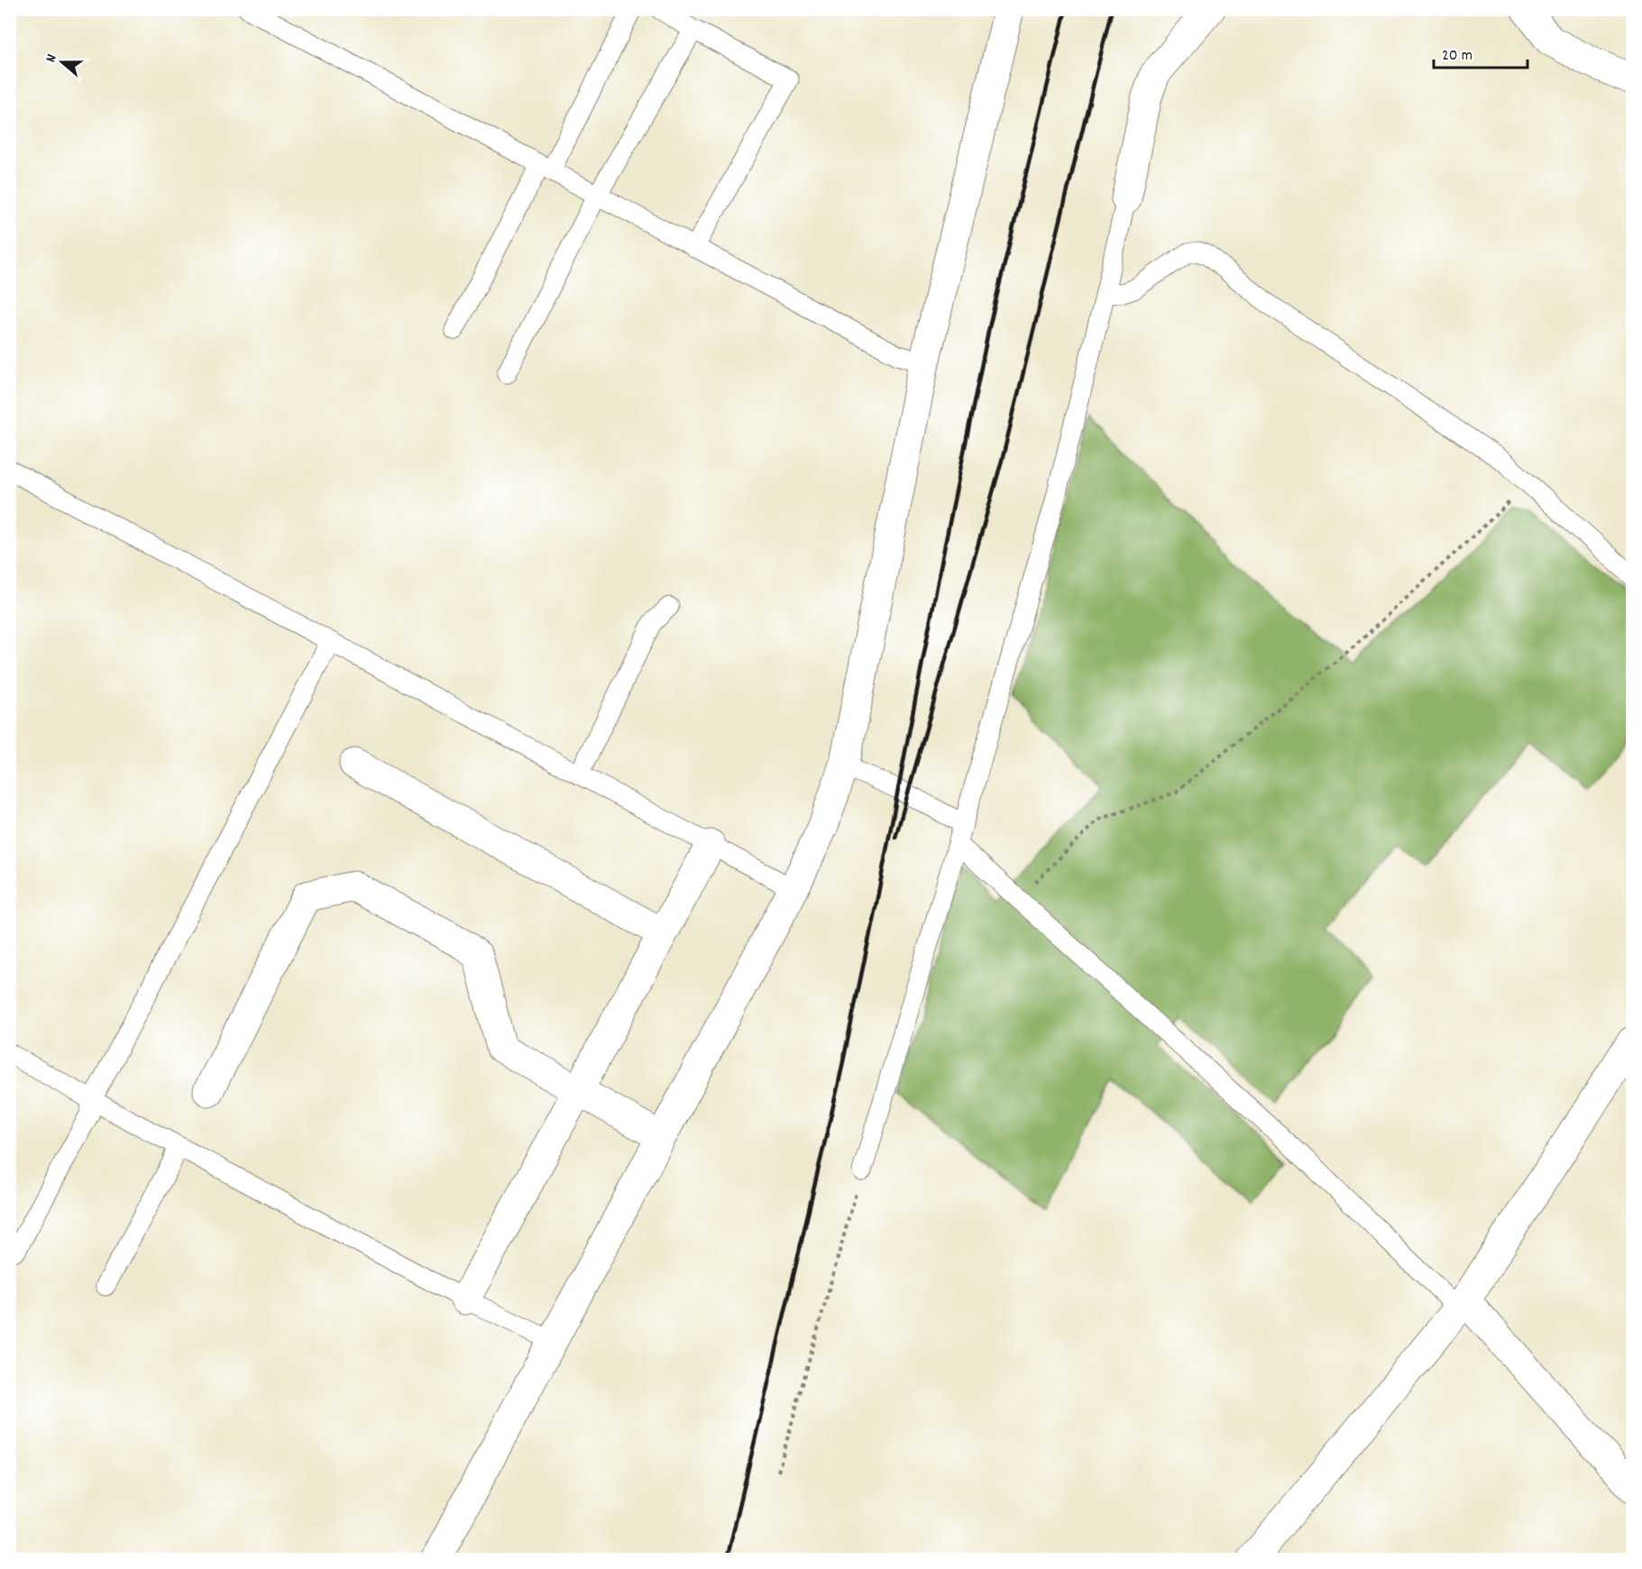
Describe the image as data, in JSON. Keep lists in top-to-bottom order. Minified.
{"scale_bar":"20 m","north":"left"}
